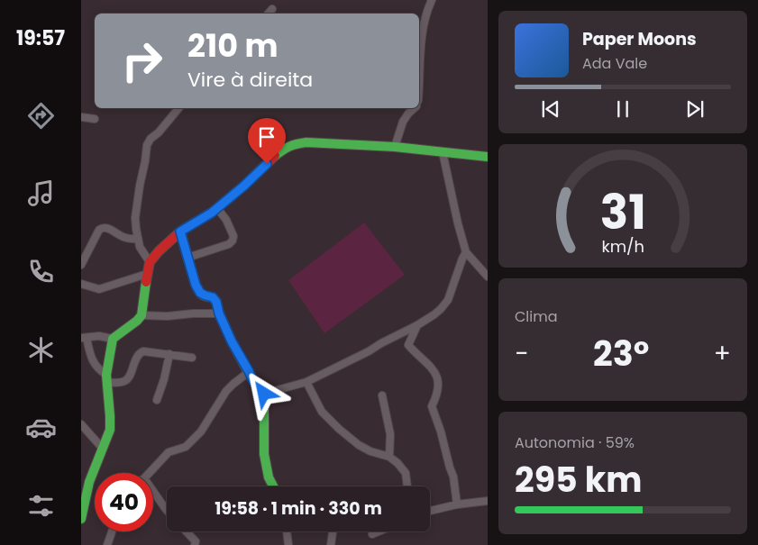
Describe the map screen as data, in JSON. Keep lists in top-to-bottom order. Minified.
{"page":{"tabs":"19:57","turn":["210 m","Vire à direita"],"song":["Paper Moons","Ada Vale"],"tile":["Clima",["Autonomia · 59%","295 km"]],"heat":["−","23°","+"],"limit":"40","trip":"19:58 · 1 min · 330 m","gauge":["31","km/h"]}}
